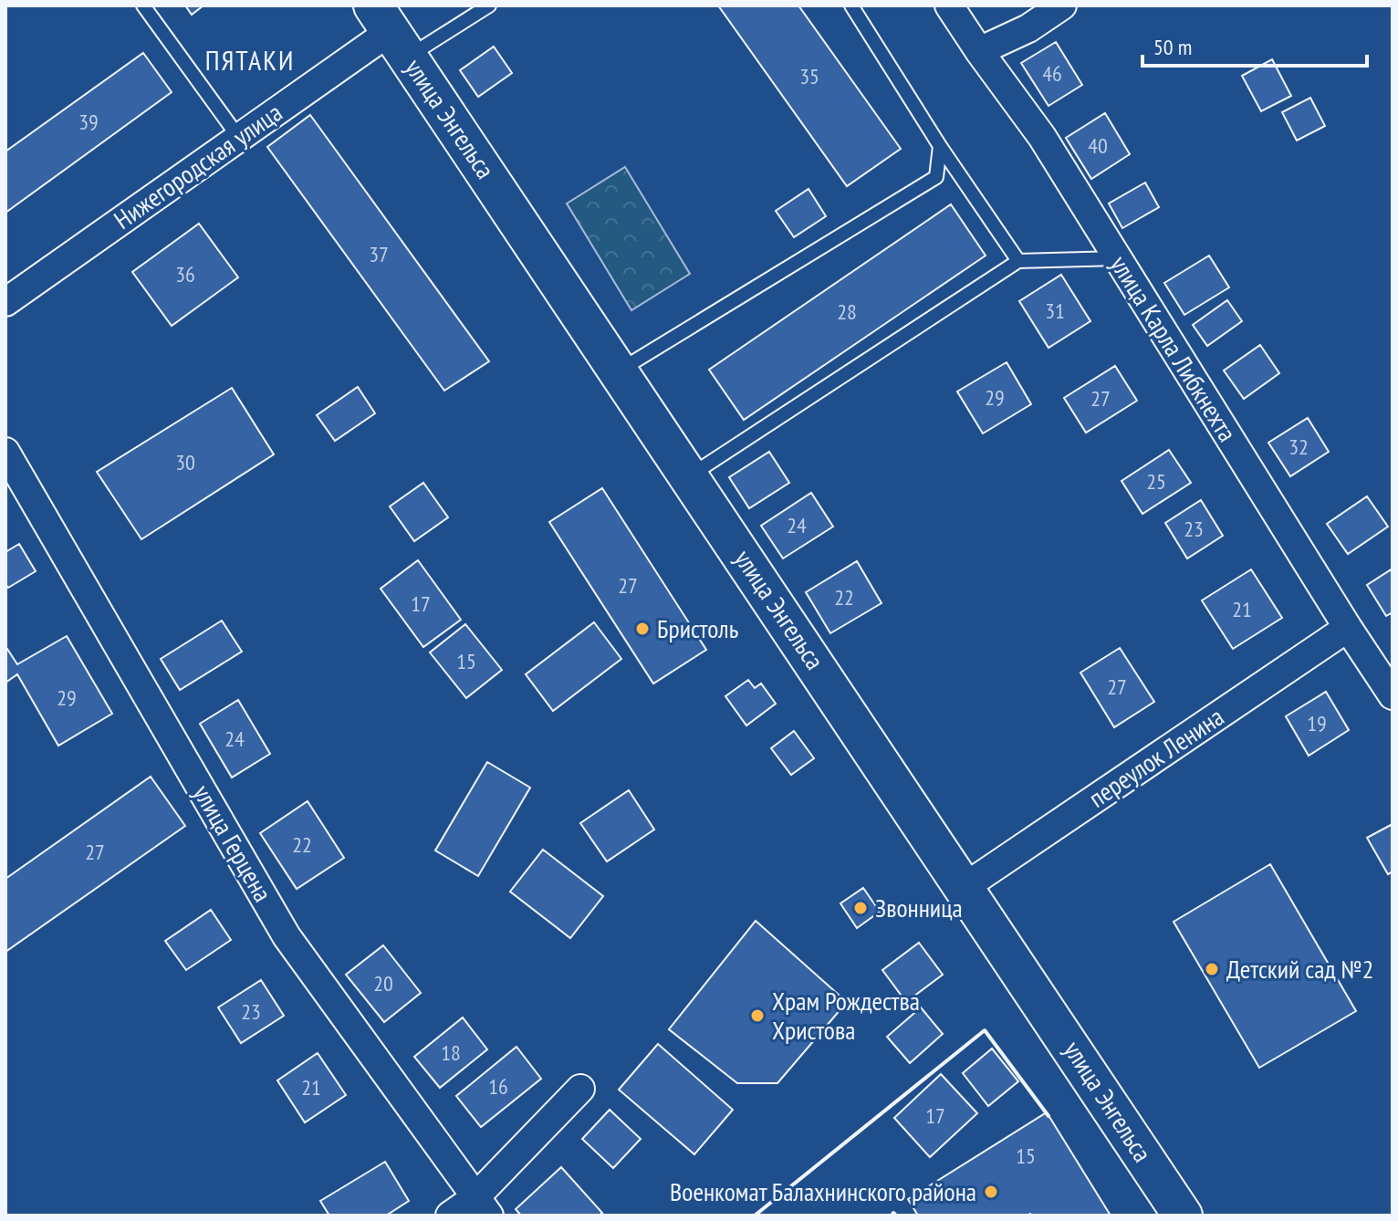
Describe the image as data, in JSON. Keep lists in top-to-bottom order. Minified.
{"streets":{"main road":["улица Энгельса"],"street":["Нижегородская улица","улица Карла Либкнехта","переулок Ленина","улица Герцена"]},"crossings":[["улица Энгельса","Нижегородская улица"],["улица Энгельса","переулок Ленина"],["улица Карла Либкнехта","переулок Ленина"]],"districts":["ПЯТАКИ"],"places":["Бристоль","Звонница","Детский сад №2","Храм Рождества Христова","Военкомат Балахнинского района"],"house_numbers":["46","35","39","40","37","36","31","28","29","27","32","30","25","24","23","27","22","17","21","15","27","29","19","24","22","27","20","23","18","16","21","17","15"],"scale_bar":"50 m"}
